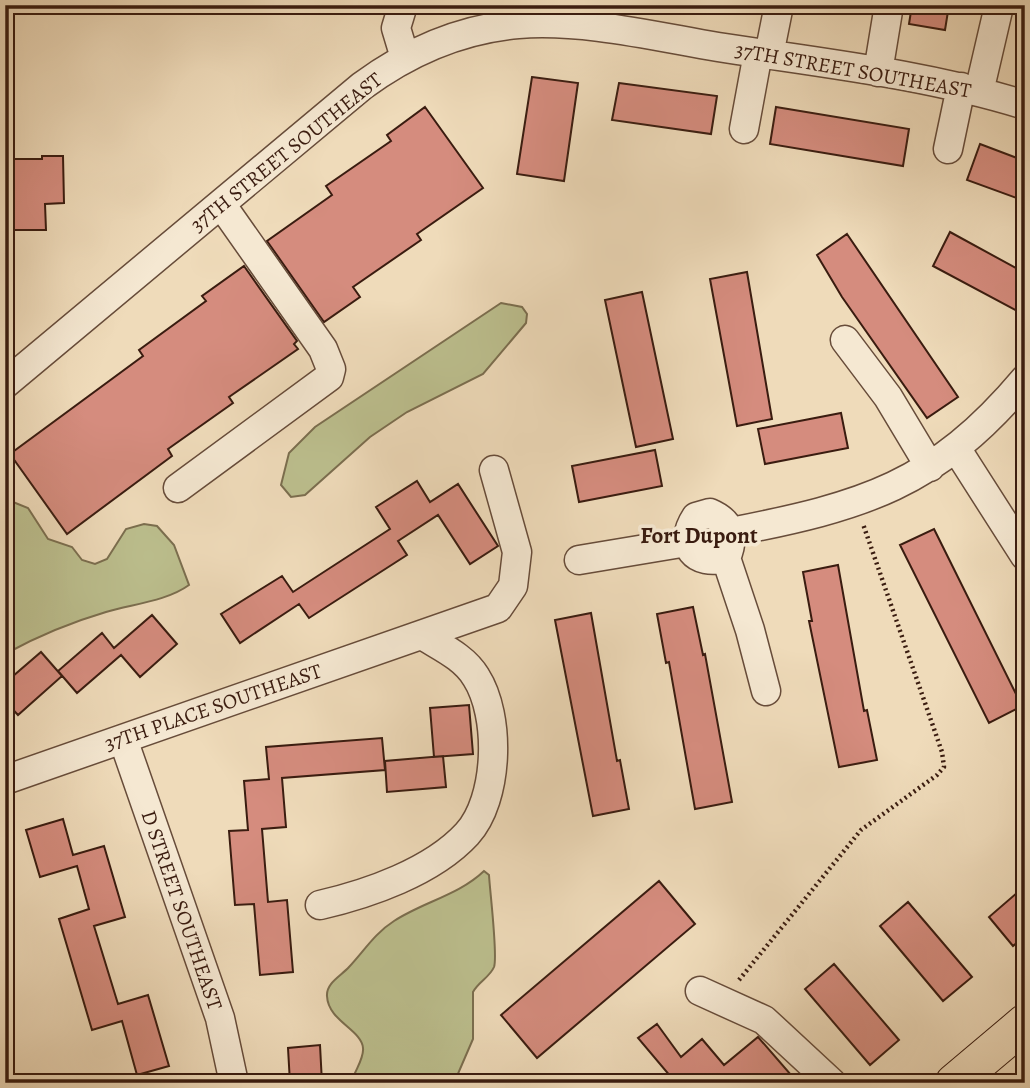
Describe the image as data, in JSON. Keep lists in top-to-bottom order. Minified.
{"streets":{"street":["37TH STREET SOUTHEAST","37TH PLACE SOUTHEAST","D STREET SOUTHEAST"]},"crossings":[["37TH PLACE SOUTHEAST","D STREET SOUTHEAST"]],"districts":["Fort Dupont"]}
